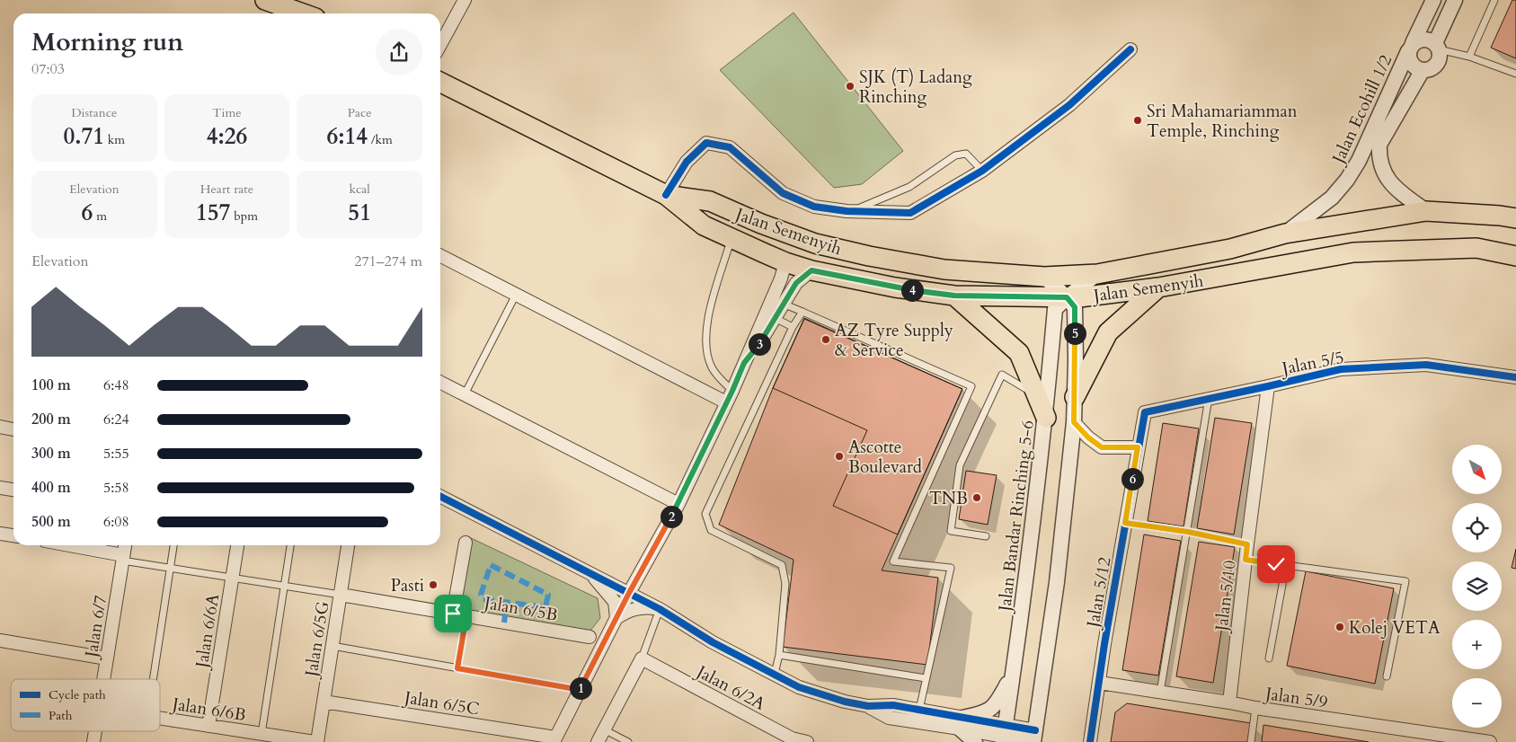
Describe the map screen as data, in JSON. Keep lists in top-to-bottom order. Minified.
{"streets":{"main road":["Jalan Semenyih"],"street":["Jalan Ecohill 1/2","Jalan 5/5","Jalan Bandar Rinching 5-6","Jalan 5/12","Jalan 5/10","Jalan 6/5B","Jalan 6/7","Jalan 6/6A","Jalan 6/5G","Jalan 6/2A","Jalan 5/9","Jalan 6/5C","Jalan 6/6B"]},"crossings":[["Jalan Ecohill 1/2","Jalan Semenyih"],["Jalan Semenyih","Jalan Bandar Rinching 5-6"],["Jalan 5/5","Jalan 5/12"],["Jalan 5/5","Jalan 5/10"],["Jalan 5/12","Jalan 5/9"],["Jalan 5/10","Jalan 5/9"],["Jalan 6/5B","Jalan 6/5G"],["Jalan 6/6A","Jalan 6/6B"],["Jalan 6/5G","Jalan 6/5C"],["Jalan 6/5G","Jalan 6/6B"]],"places":["SJK (T) Ladang Rinching","Sri Mahamariamman Temple, Rinching","AZ Tyre Supply & Service","Ascotte Boulevard","TNB","Pasti","Kolej VETA"],"legend":["Cycle path","Path"],"north":"bottom right","page":{"heading":["Morning run","07:03"],"stats":[["Distance","0.71 km"],["Time","4:26"],["Pace","6:14 /km"],["Elevation","6 m"],["Heart rate","157 bpm"],["kcal","51"]],"chart":["Elevation","271–274 m"],"pins":["4","5","3","6","2","1"],"list":[{"name":"100 m","note":"6:48"},{"name":"200 m","note":"6:24"},{"name":"300 m","note":"5:55"},{"name":"400 m","note":"5:58"},{"name":"500 m","note":"6:08"}],"map_buttons":["+","−"]}}
